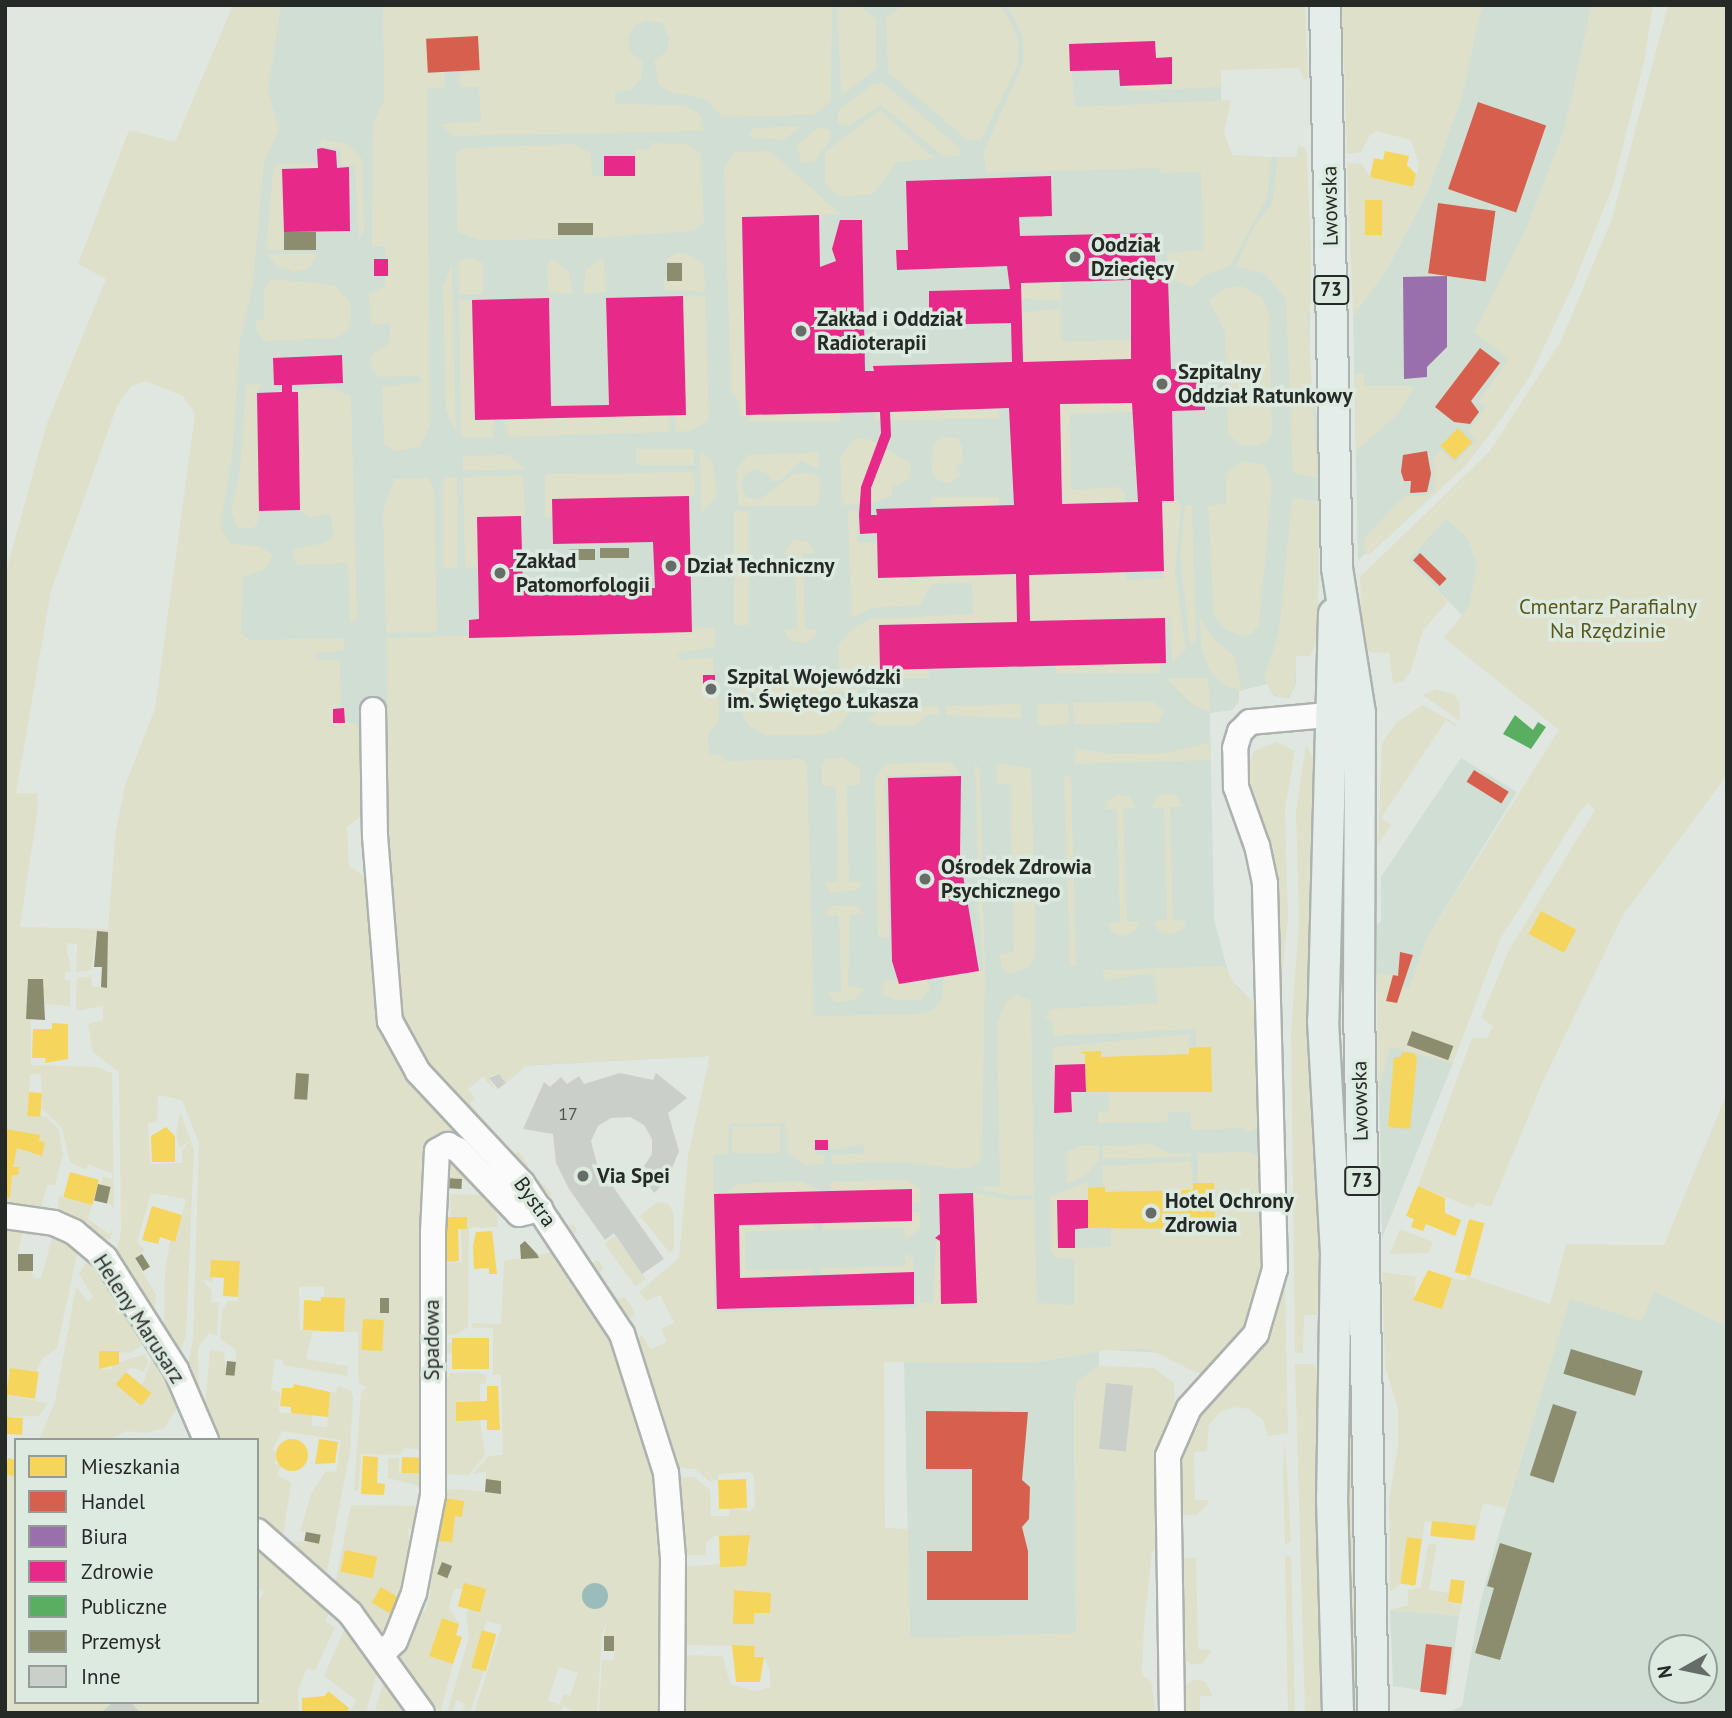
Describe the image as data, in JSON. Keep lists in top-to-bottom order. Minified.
{"streets":{"main road":["Lwowska","73"],"street":["Bystra","Heleny Marusarz","Spadowa"]},"crossings":[["Bystra","Spadowa"]],"parks":["Cmentarz Parafialny Na Rzędzinie"],"places":["Oodział Dziecięcy","Zakład i Oddział Radioterapii","Szpitalny Oddział Ratunkowy","Dział Techniczny","Zakład Patomorfologii","Szpital Wojewódzki im. Świętego Łukasza","Ośrodek Zdrowia Psychicznego","Via Spei","Hotel Ochrony Zdrowia"],"house_numbers":["17"],"legend":["Mieszkania","Handel","Biura","Zdrowie","Publiczne","Przemysł","Inne"],"north":"left"}
